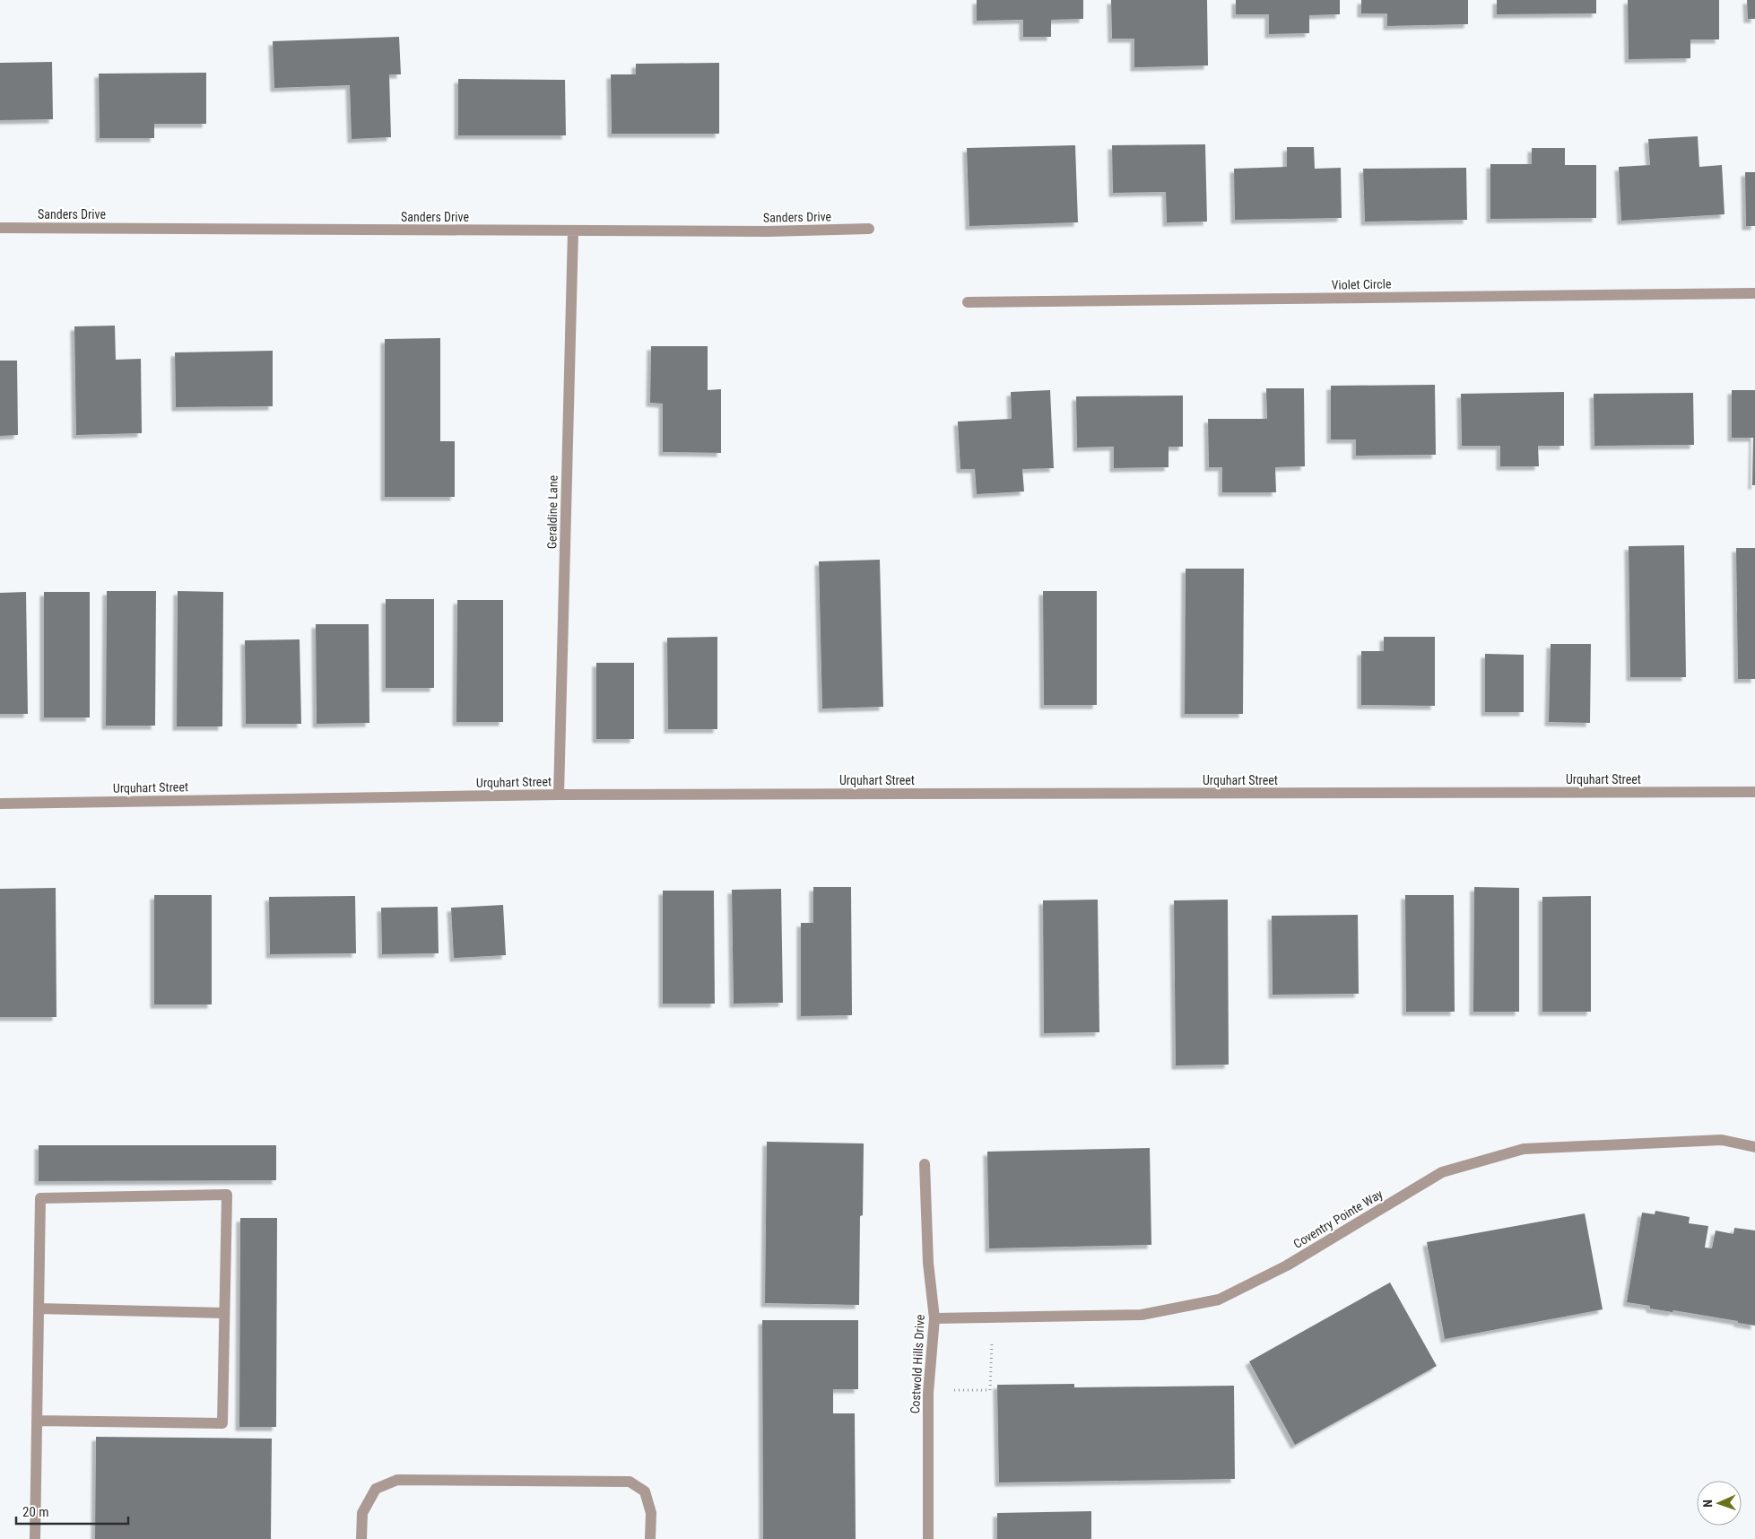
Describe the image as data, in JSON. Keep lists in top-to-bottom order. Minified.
{"streets":{"street":["Sanders Drive","Violet Circle","Geraldine Lane","Urquhart Street","Coventry Pointe Way","Costwold Hills Drive"]},"crossings":[["Sanders Drive","Geraldine Lane"],["Geraldine Lane","Urquhart Street"],["Coventry Pointe Way","Costwold Hills Drive"]],"scale_bar":"20 m","north":"left"}
